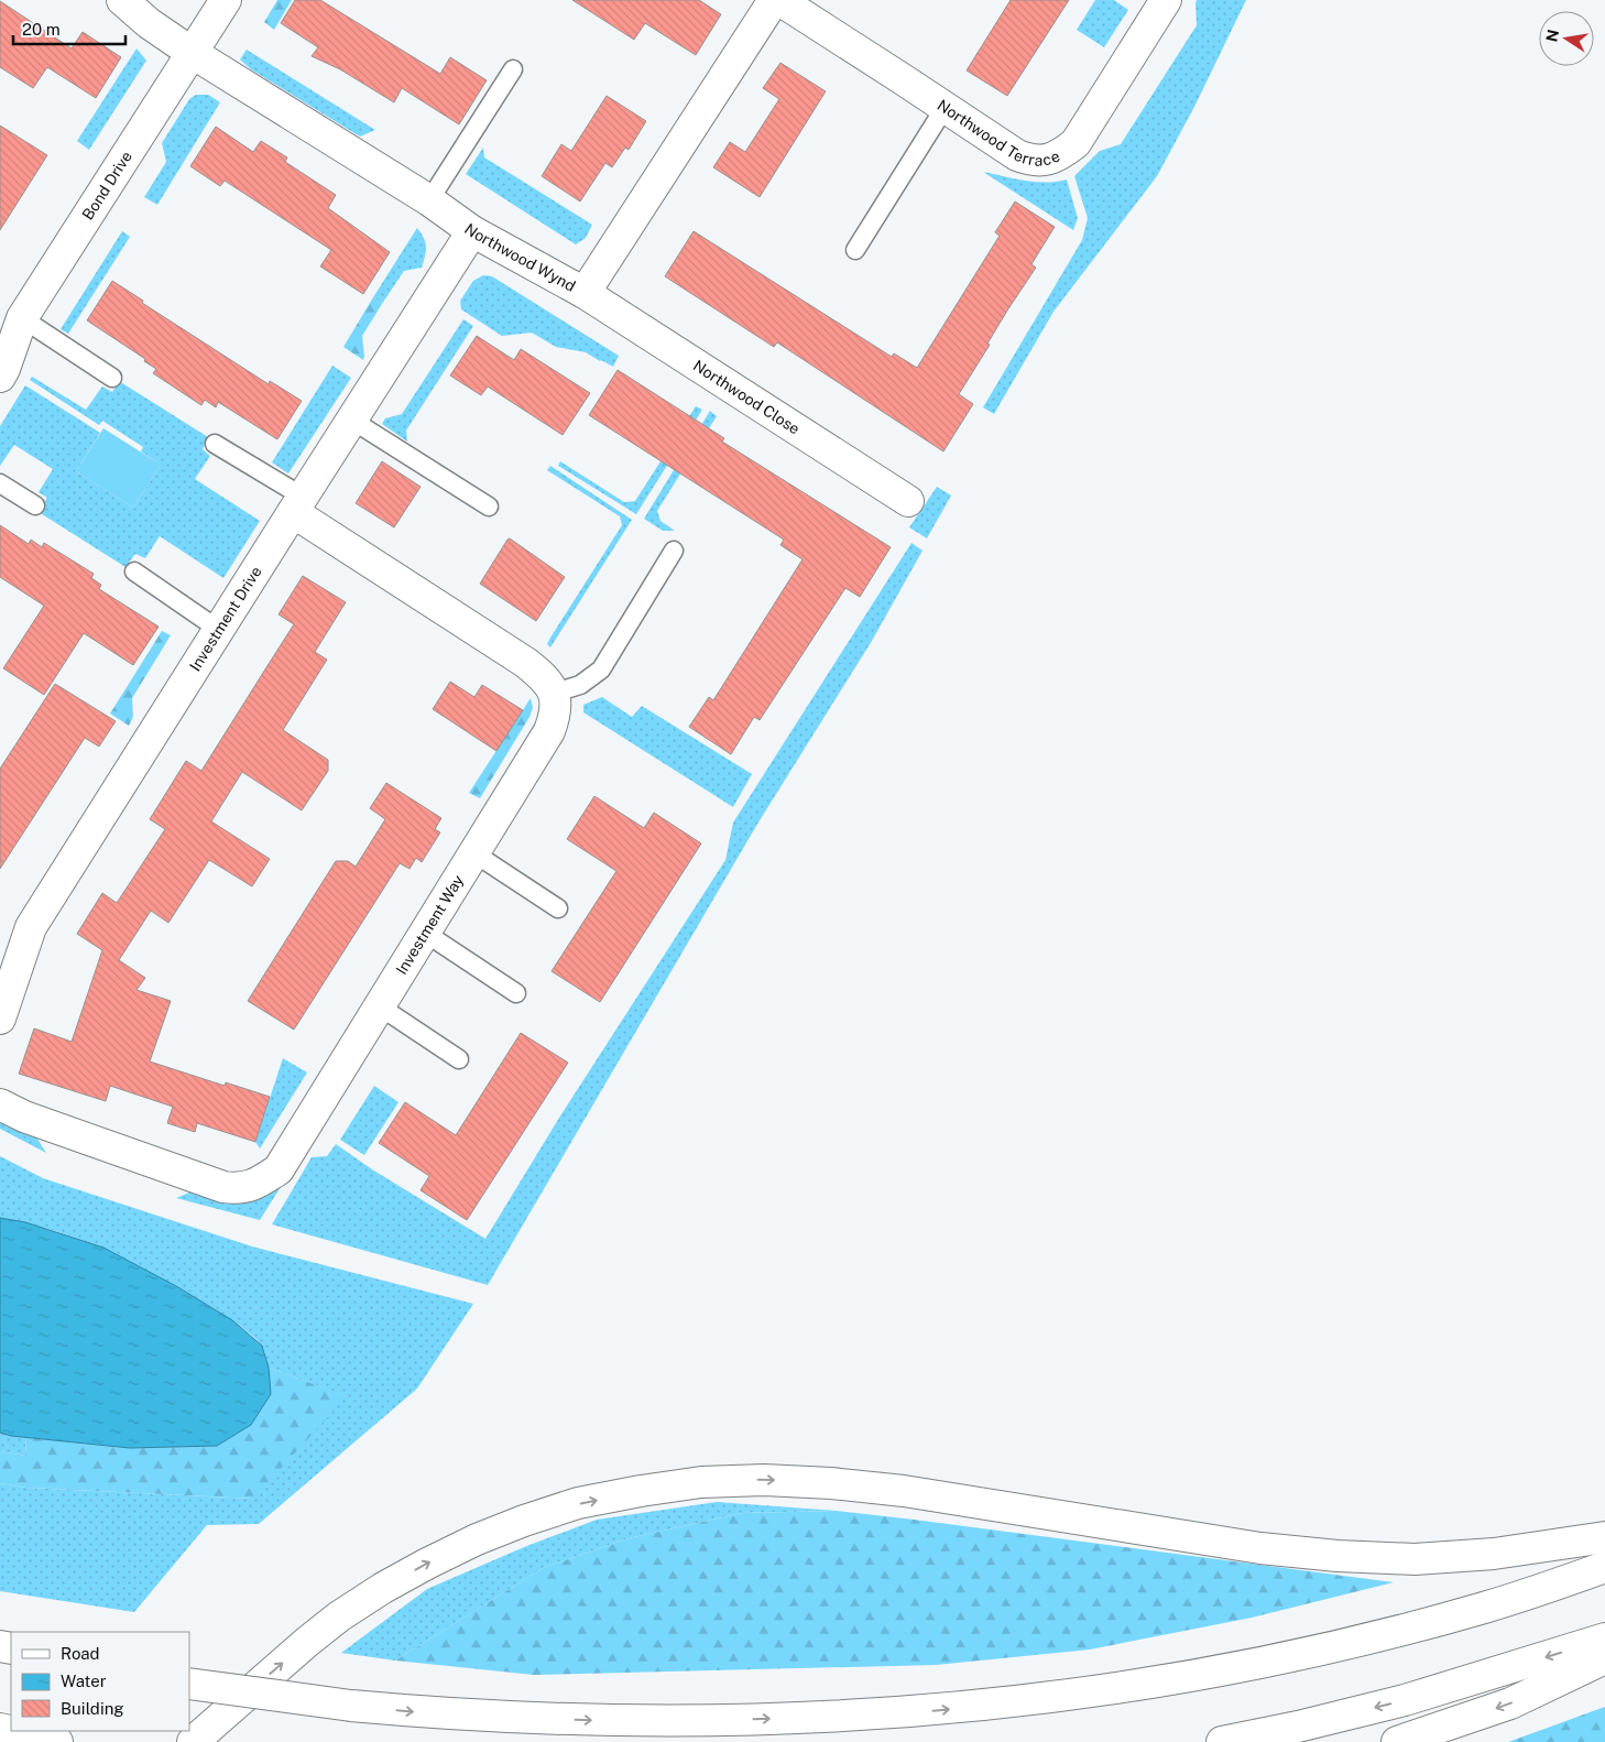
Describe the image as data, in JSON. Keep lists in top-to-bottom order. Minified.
{"streets":{"main road":["Northwood Terrace","Bond Drive","Northwood Wynd","Northwood Close","Investment Drive","Investment Way"]},"crossings":[["Bond Drive","Northwood Wynd"],["Northwood Wynd","Northwood Close"],["Northwood Wynd","Investment Drive"]],"legend":["Road","Water","Building"],"scale_bar":"20 m","north":"left"}
